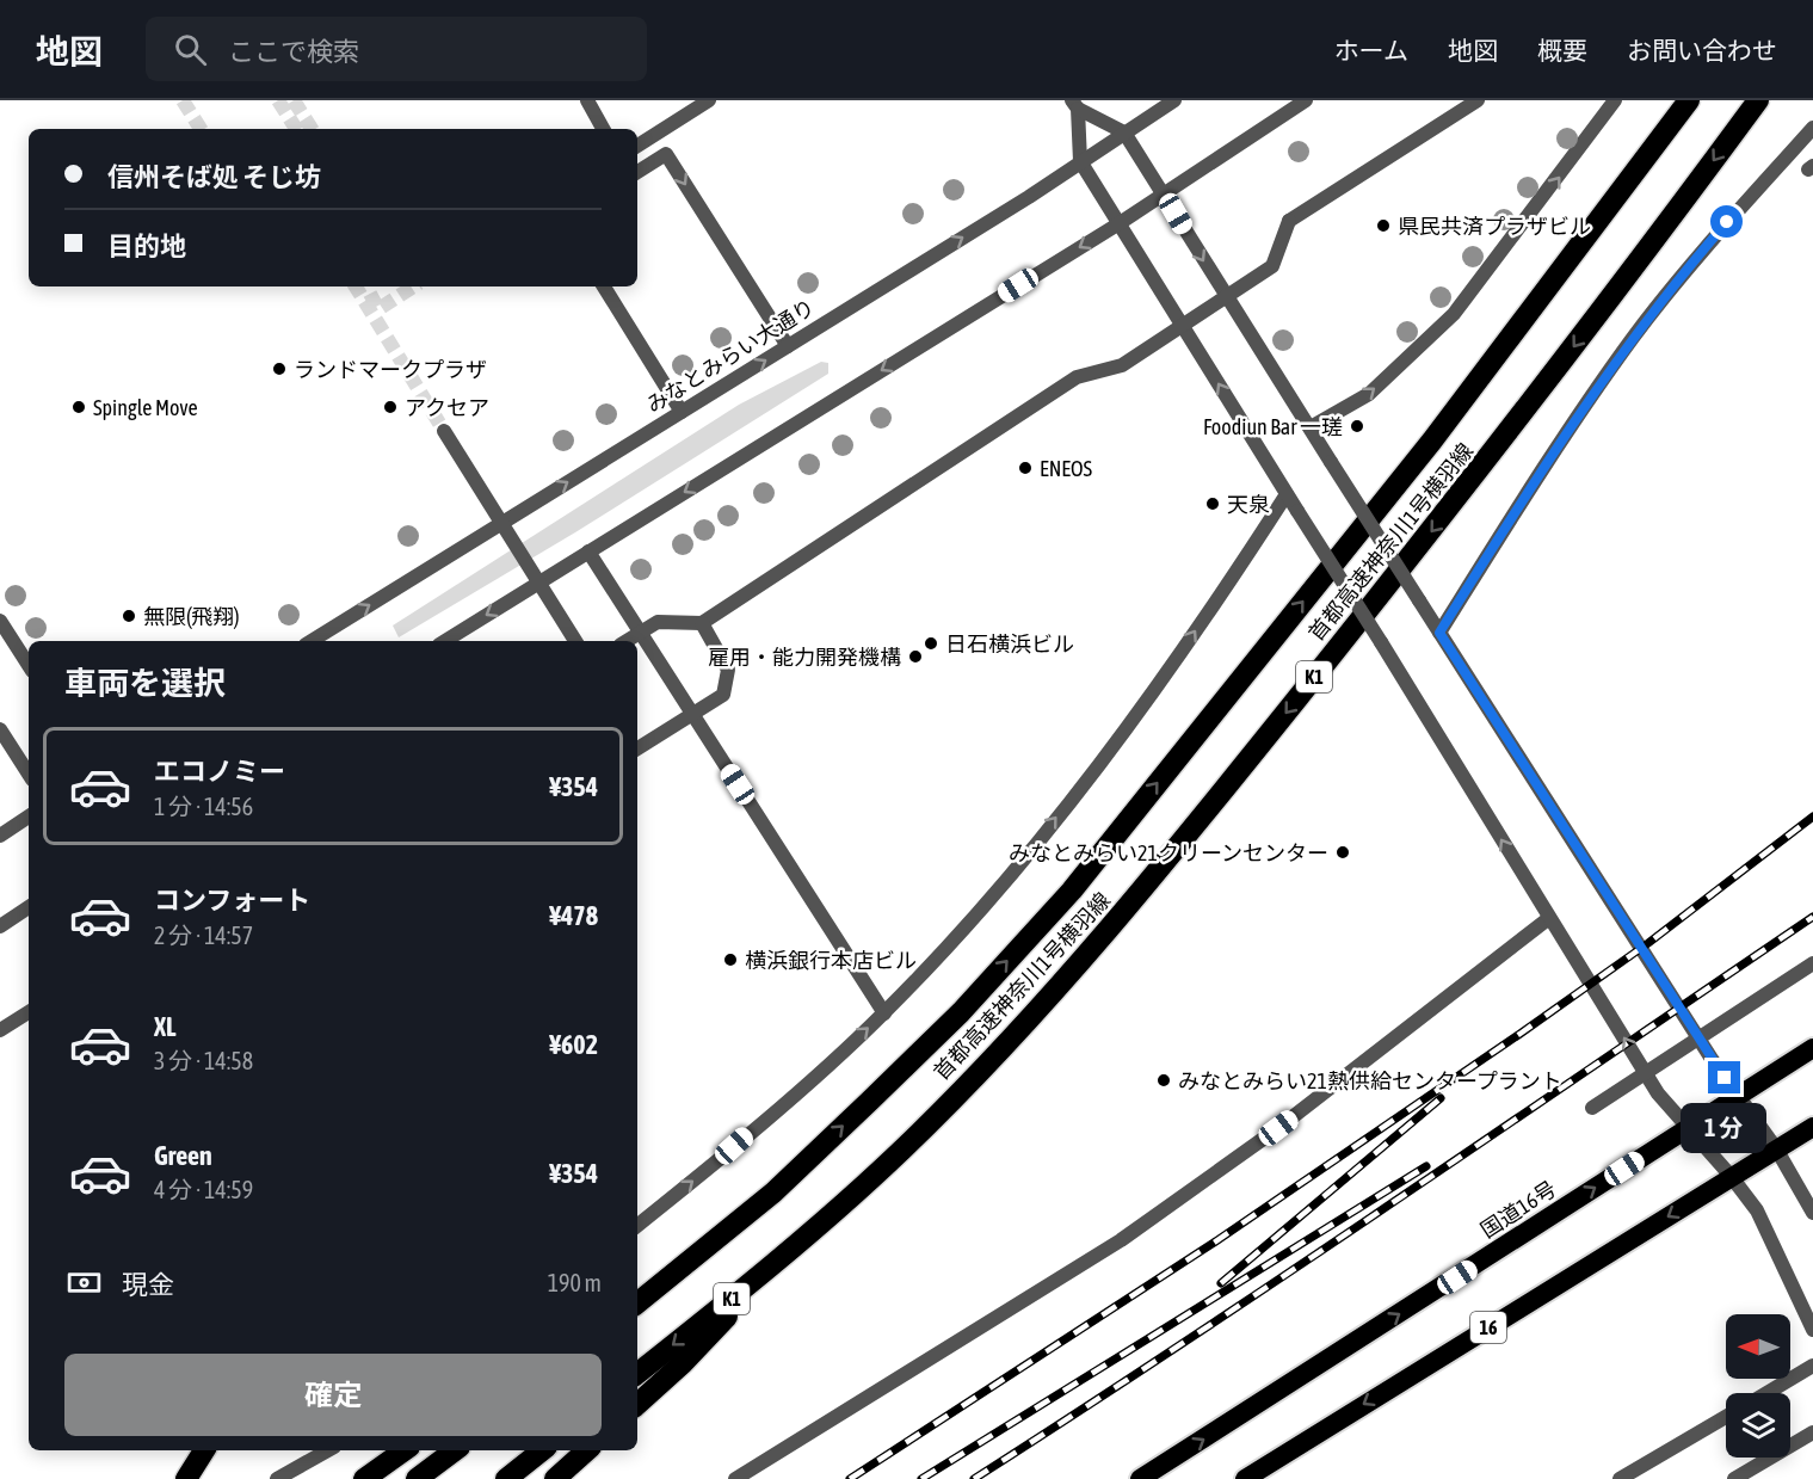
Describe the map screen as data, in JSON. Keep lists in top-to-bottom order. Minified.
{"streets":{"highway":["首都高速神奈川1号横羽線","K1","国道16号","16"],"street":["みなとみらい大通り"]},"places":["県民共済プラザビル","ランドマークプラザ","Spingle Move","アクセア","Foodiun Bar 一瑳","ENEOS","天泉","無限(飛翔)","日石横浜ビル","雇用・能力開発機構","みなとみらい21クリーンセンター","横浜銀行本店ビル","みなとみらい21熱供給センタープラント"],"north":"left","page":{"header":"地図","search":"ここで検索","nav":["ホーム","地図","概要","お問い合わせ"],"banner":["信州そば処 そじ坊","目的地"],"heading":"車両を選択","list":[{"name":"エコノミー","note":"1 分 · 14:56","value":"¥354"},{"name":"コンフォート","note":"2 分 · 14:57","value":"¥478"},{"name":"XL","note":"3 分 · 14:58","value":"¥602"},{"name":"Green","note":"4 分 · 14:59","value":"¥354"}],"bubble":"1 分","pay":["現金","190 m"],"buttons":"確定"}}
